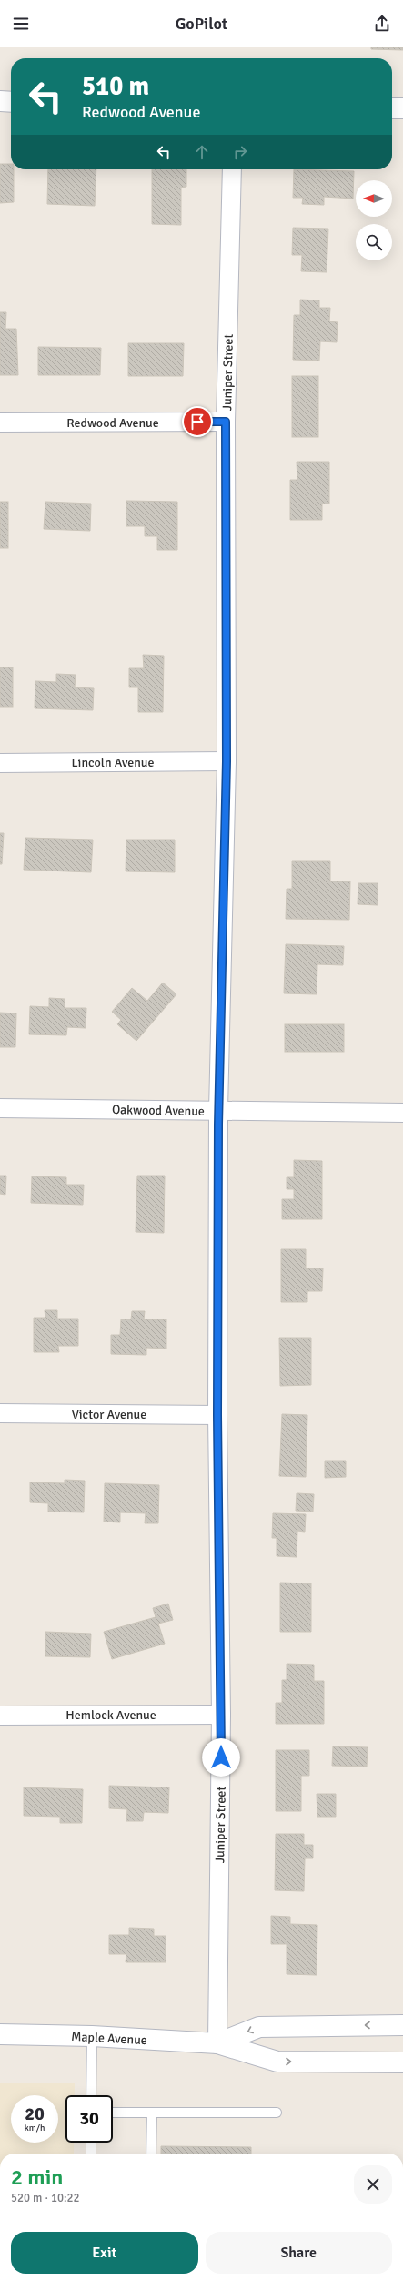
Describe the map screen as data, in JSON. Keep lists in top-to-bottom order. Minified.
{"streets":{"street":["Juniper Street","Redwood Avenue","Lincoln Avenue","Oakwood Avenue","Victor Avenue","Hemlock Avenue","Maple Avenue"]},"crossings":[["Juniper Street","Redwood Avenue"],["Juniper Street","Lincoln Avenue"],["Juniper Street","Oakwood Avenue"],["Juniper Street","Victor Avenue"],["Juniper Street","Hemlock Avenue"],["Juniper Street","Maple Avenue"]],"north":"left","page":{"header":"GoPilot","turn":["510 m","Redwood Avenue"],"speed":"20 km/h","limit":"30","heading":["2 min","520 m · 10:22"],"buttons":["Exit","Share"]}}
